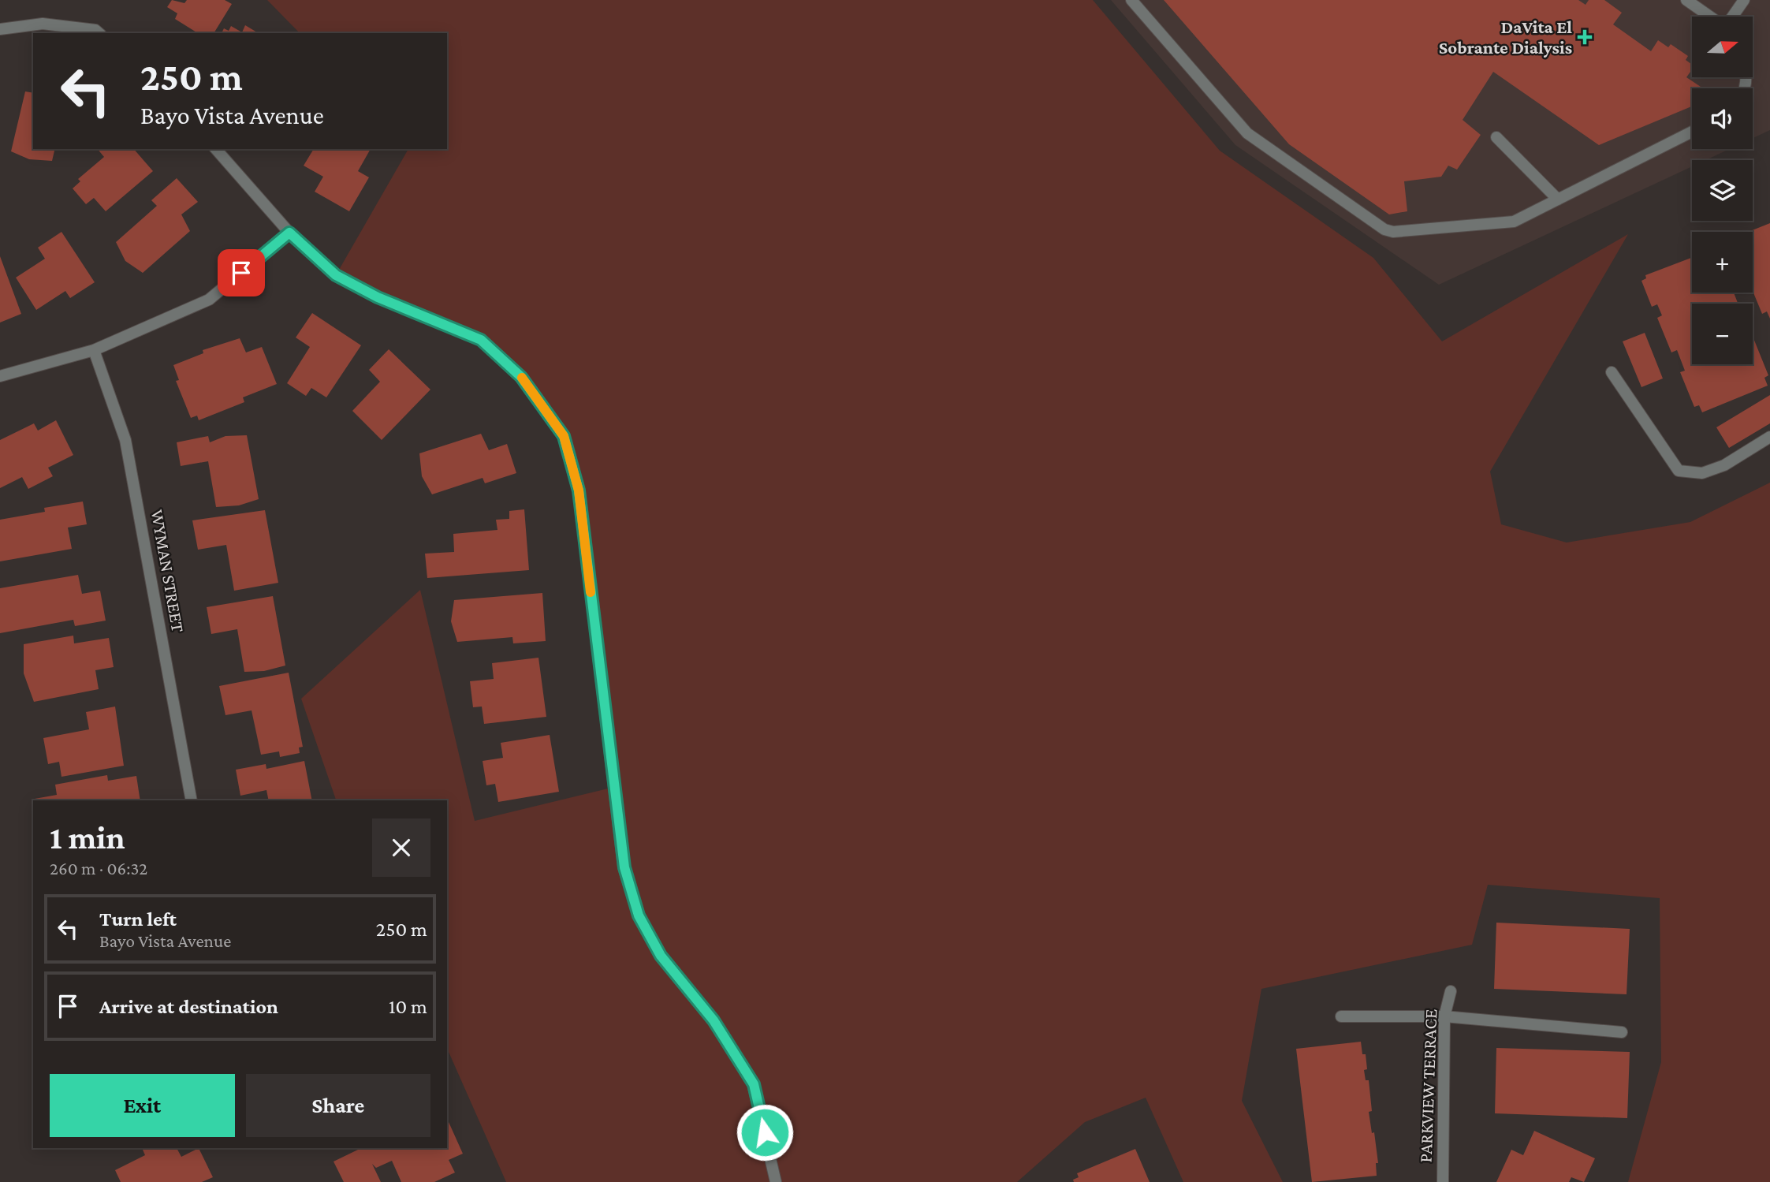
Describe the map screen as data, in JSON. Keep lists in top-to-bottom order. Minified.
{"streets":{"street":["WYMAN STREET","PARKVIEW TERRACE"]},"places":{"health":["DaVita El Sobrante Dialysis"]},"north":"right","page":{"map_buttons":["+","−"],"turn":["250 m","Bayo Vista Avenue"],"heading":["1 min","260 m · 06:32"],"list":[{"name":"Turn left","note":"Bayo Vista Avenue","value":"250 m"},{"name":"Arrive at destination","value":"10 m"}],"buttons":["Exit","Share"]}}
